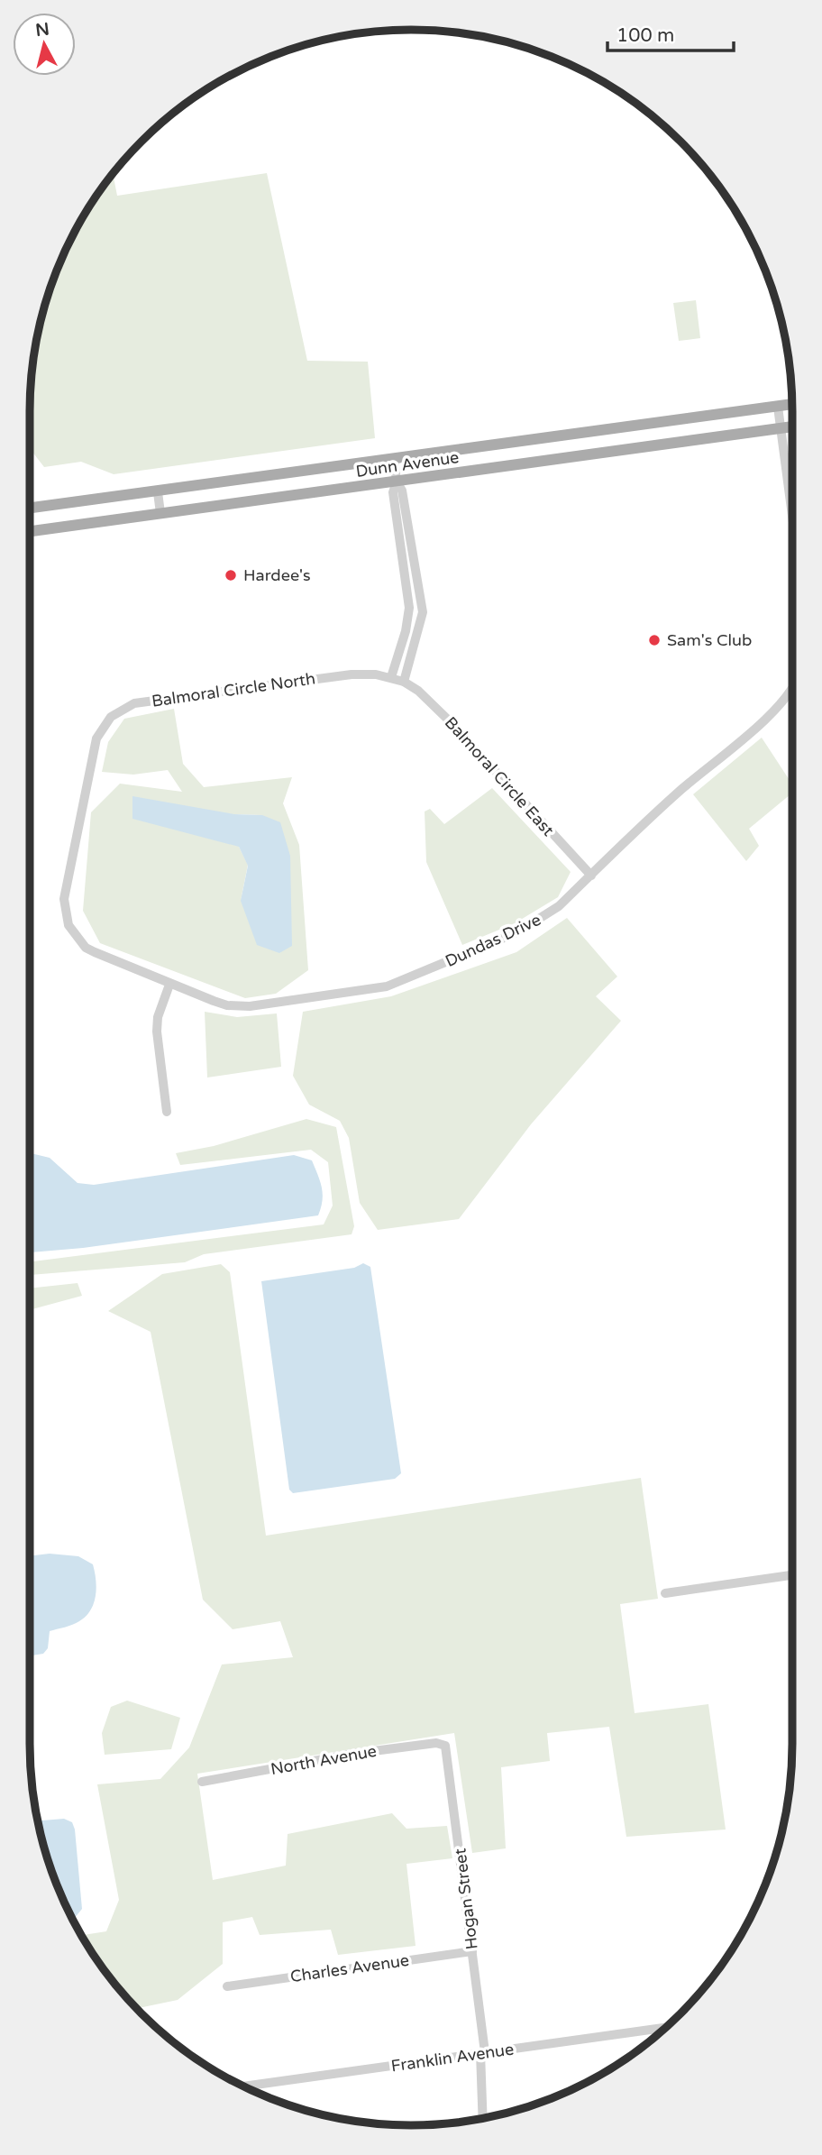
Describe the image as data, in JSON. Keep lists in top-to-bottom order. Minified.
{"streets":{"main road":["Dunn Avenue"],"street":["Balmoral Circle North","Balmoral Circle East","Dundas Drive","North Avenue","Hogan Street","Charles Avenue","Franklin Avenue"]},"crossings":[["Balmoral Circle North","Balmoral Circle East"],["Balmoral Circle North","Dundas Drive"],["Balmoral Circle East","Dundas Drive"],["North Avenue","Hogan Street"],["Hogan Street","Charles Avenue"],["Hogan Street","Franklin Avenue"]],"places":["Hardee's","Sam's Club"],"scale_bar":"100 m","north":"top"}
